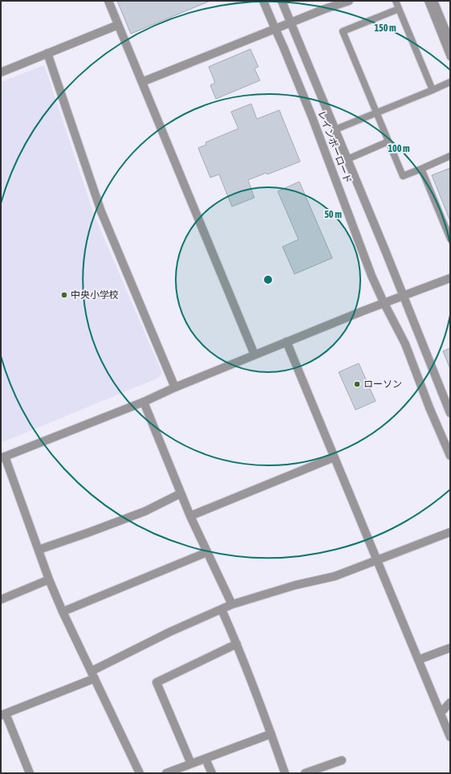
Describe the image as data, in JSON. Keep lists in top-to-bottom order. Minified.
{"streets":{"street":["レインボーロード"]},"places":["中央小学校","ローソン"],"rings":["150 m","100 m","50 m"]}
